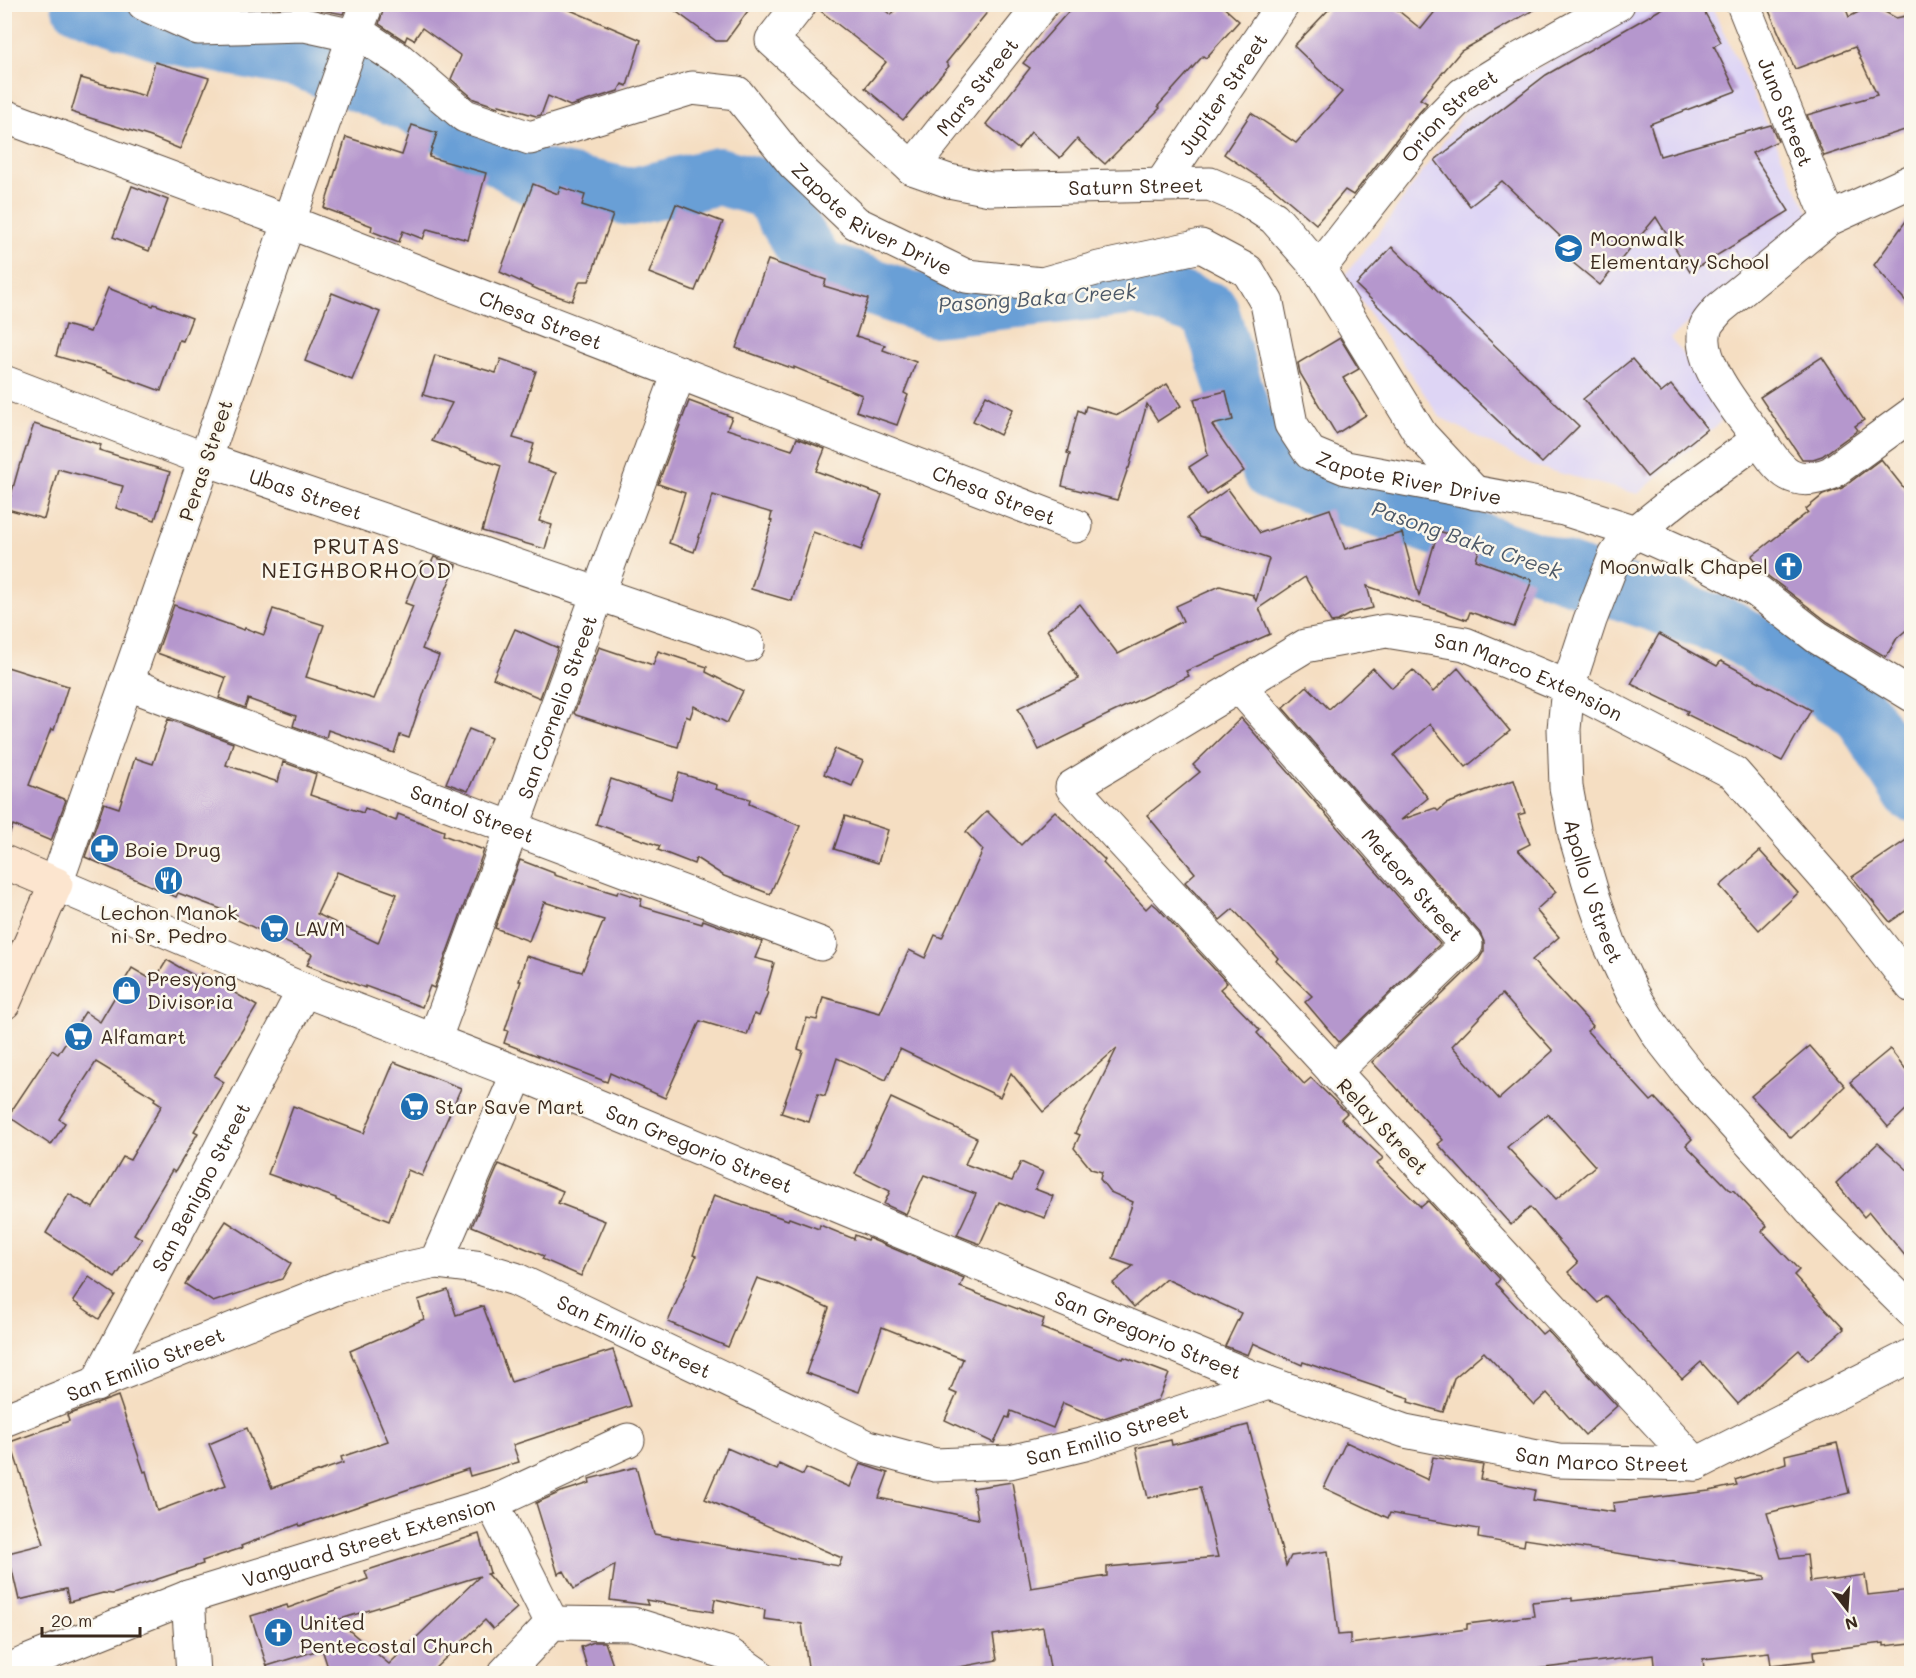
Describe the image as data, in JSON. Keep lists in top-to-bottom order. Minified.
{"streets":{"street":["Mars Street","Jupiter Street","Juno Street","Orion Street","Saturn Street","Zapote River Drive","Chesa Street","Peras Street","Ubas Street","San Marco Extension","San Cornelio Street","Santol Street","Meteor Street","Apollo V Street","Relay Street","San Gregorio Street","San Benigno Street","San Emilio Street","San Marco Street","Vanguard Street Extension"]},"crossings":[["Mars Street","Saturn Street"],["Jupiter Street","Saturn Street"],["Orion Street","Saturn Street"],["Saturn Street","Zapote River Drive"],["Zapote River Drive","Peras Street"],["Zapote River Drive","Apollo V Street"],["Chesa Street","Peras Street"],["Chesa Street","San Cornelio Street"],["Peras Street","Ubas Street"],["Peras Street","Santol Street"],["Peras Street","San Gregorio Street"],["Ubas Street","San Cornelio Street"],["San Marco Extension","Meteor Street"],["San Marco Extension","Apollo V Street"],["San Marco Extension","Relay Street"],["San Cornelio Street","Santol Street"],["San Cornelio Street","San Gregorio Street"],["Meteor Street","Relay Street"],["Relay Street","San Marco Street"],["San Gregorio Street","San Benigno Street"],["San Gregorio Street","San Emilio Street"],["San Gregorio Street","San Marco Street"],["San Benigno Street","San Emilio Street"],["San Emilio Street","San Marco Street"]],"districts":["PRUTAS NEIGHBORHOOD"],"water":["Pasong Baka Creek"],"places":{"school or university":["Moonwalk Elementary School"],"church":["Moonwalk Chapel","United Pentecostal Church"],"pharmacy":["Boie Drug"],"restaurant":["Lechon Manok ni Sr. Pedro"],"supermarket":["LAVM","Alfamart","Star Save Mart"],"shop":["Presyong Divisoria"]},"scale_bar":"20 m","north":"bottom"}
